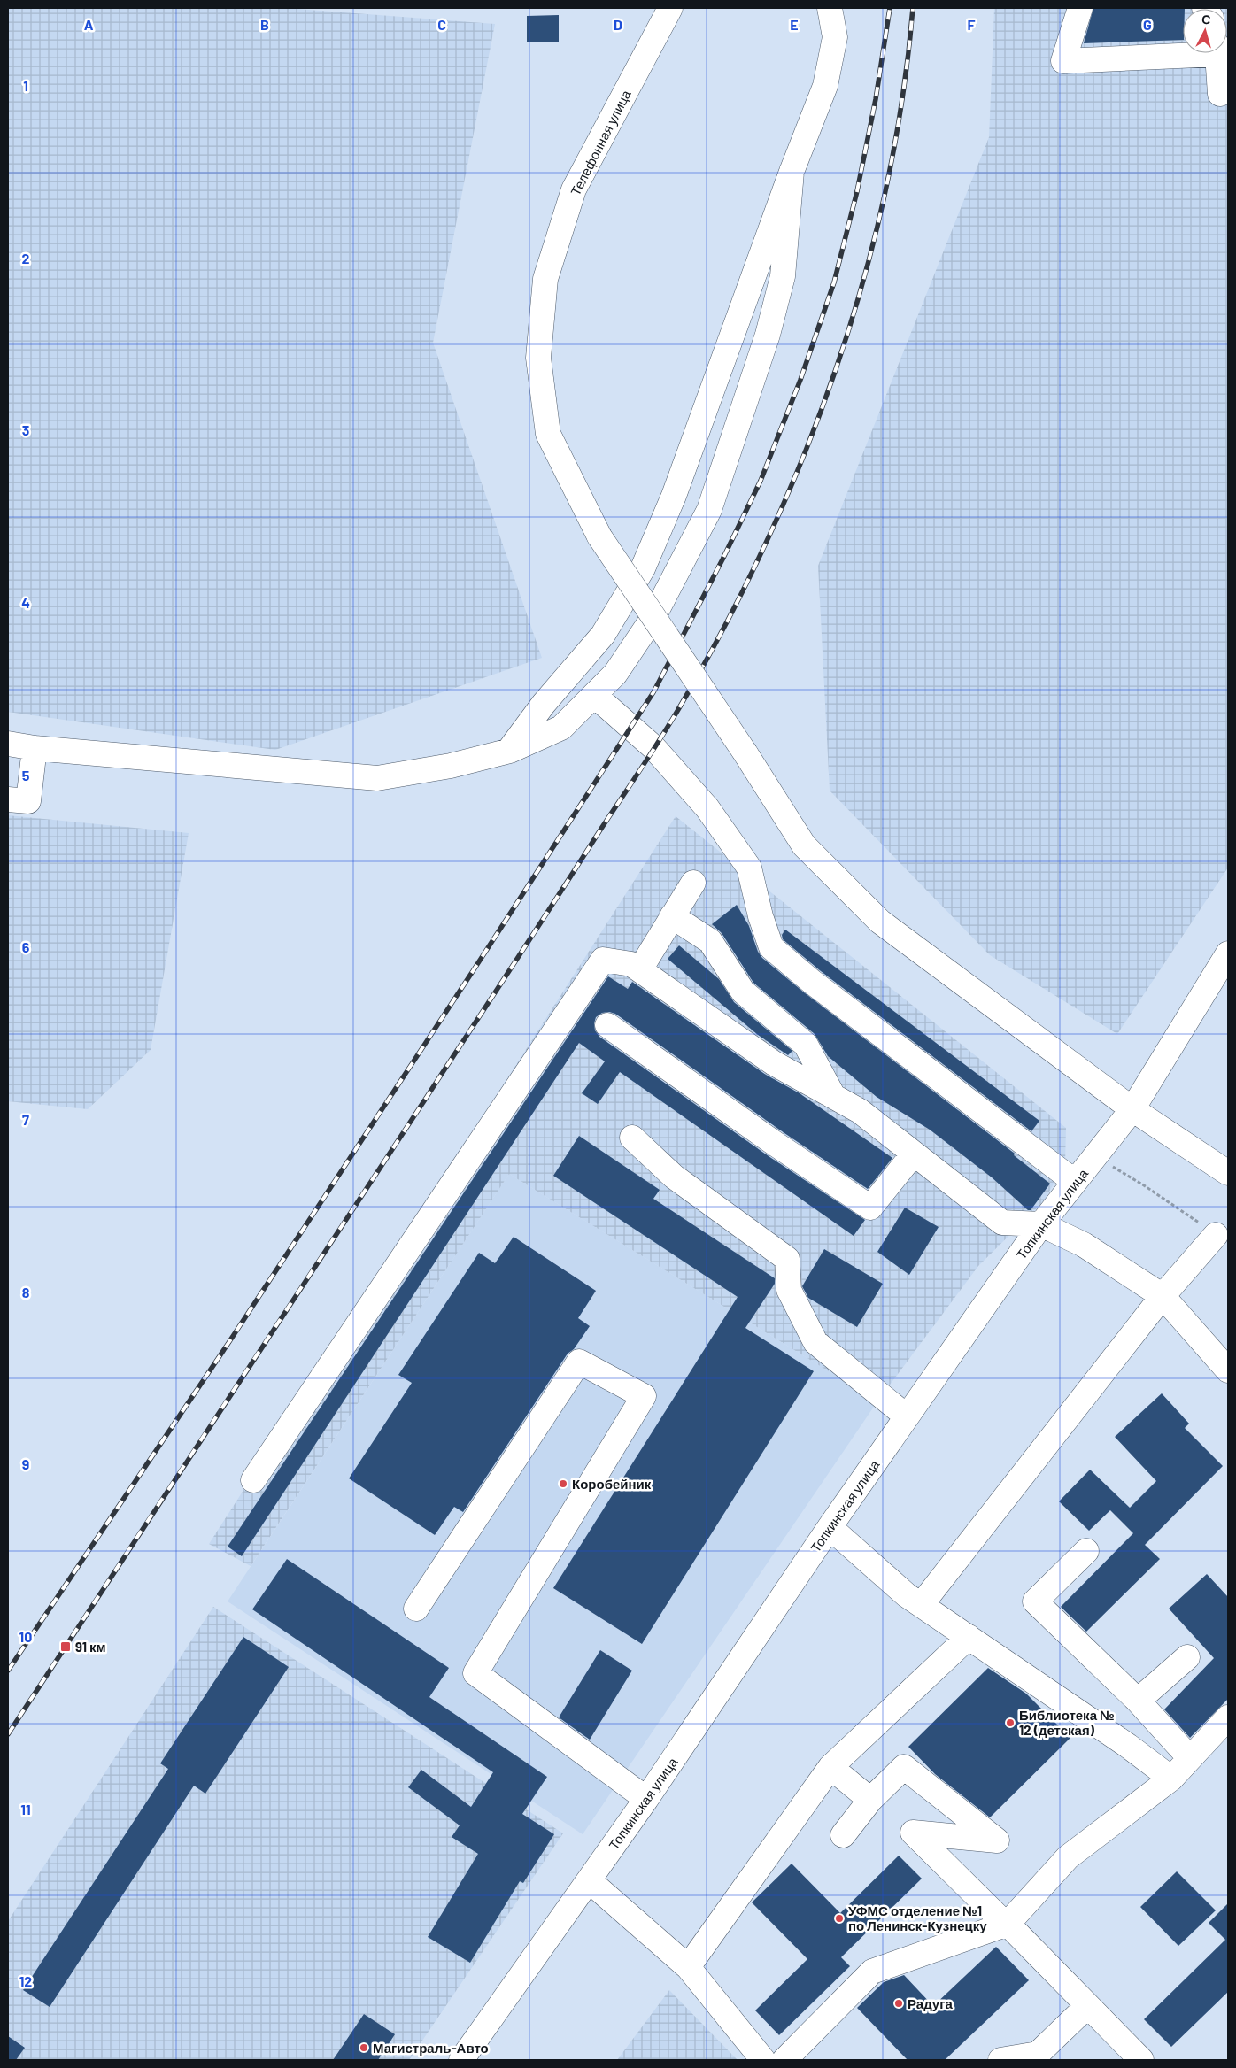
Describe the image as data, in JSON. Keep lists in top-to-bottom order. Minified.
{"streets":{"street":["Телефонная улица","Топкинская улица"]},"crossings":[["Телефонная улица","Топкинская улица"]],"places":{"other":["Коробейник","Библиотека № 12 (детская)","УФМС отделение №1 по Ленинск-Кузнецку","Радуга","Магистраль-Авто"],"transit":["91 км"]},"north":"top","grid":{"columns":["A","B","C","D","E","F","G"],"rows":["1","2","3","4","5","6","7","8","9","10","11","12"]}}
